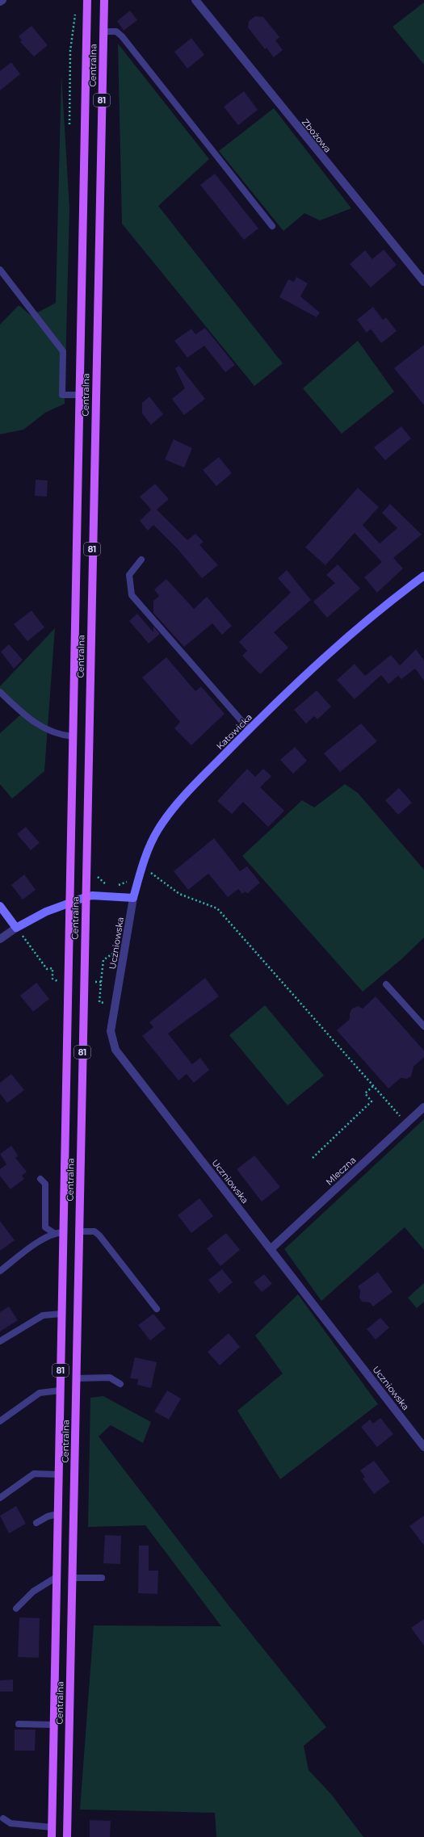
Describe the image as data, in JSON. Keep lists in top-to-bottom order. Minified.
{"streets":{"main road":["Centralna","81"],"street":["Zbożowa","Katowicka","Uczniowska","Mleczna"]},"crossings":[["Katowicka","Uczniowska"],["Uczniowska","Mleczna"]]}
